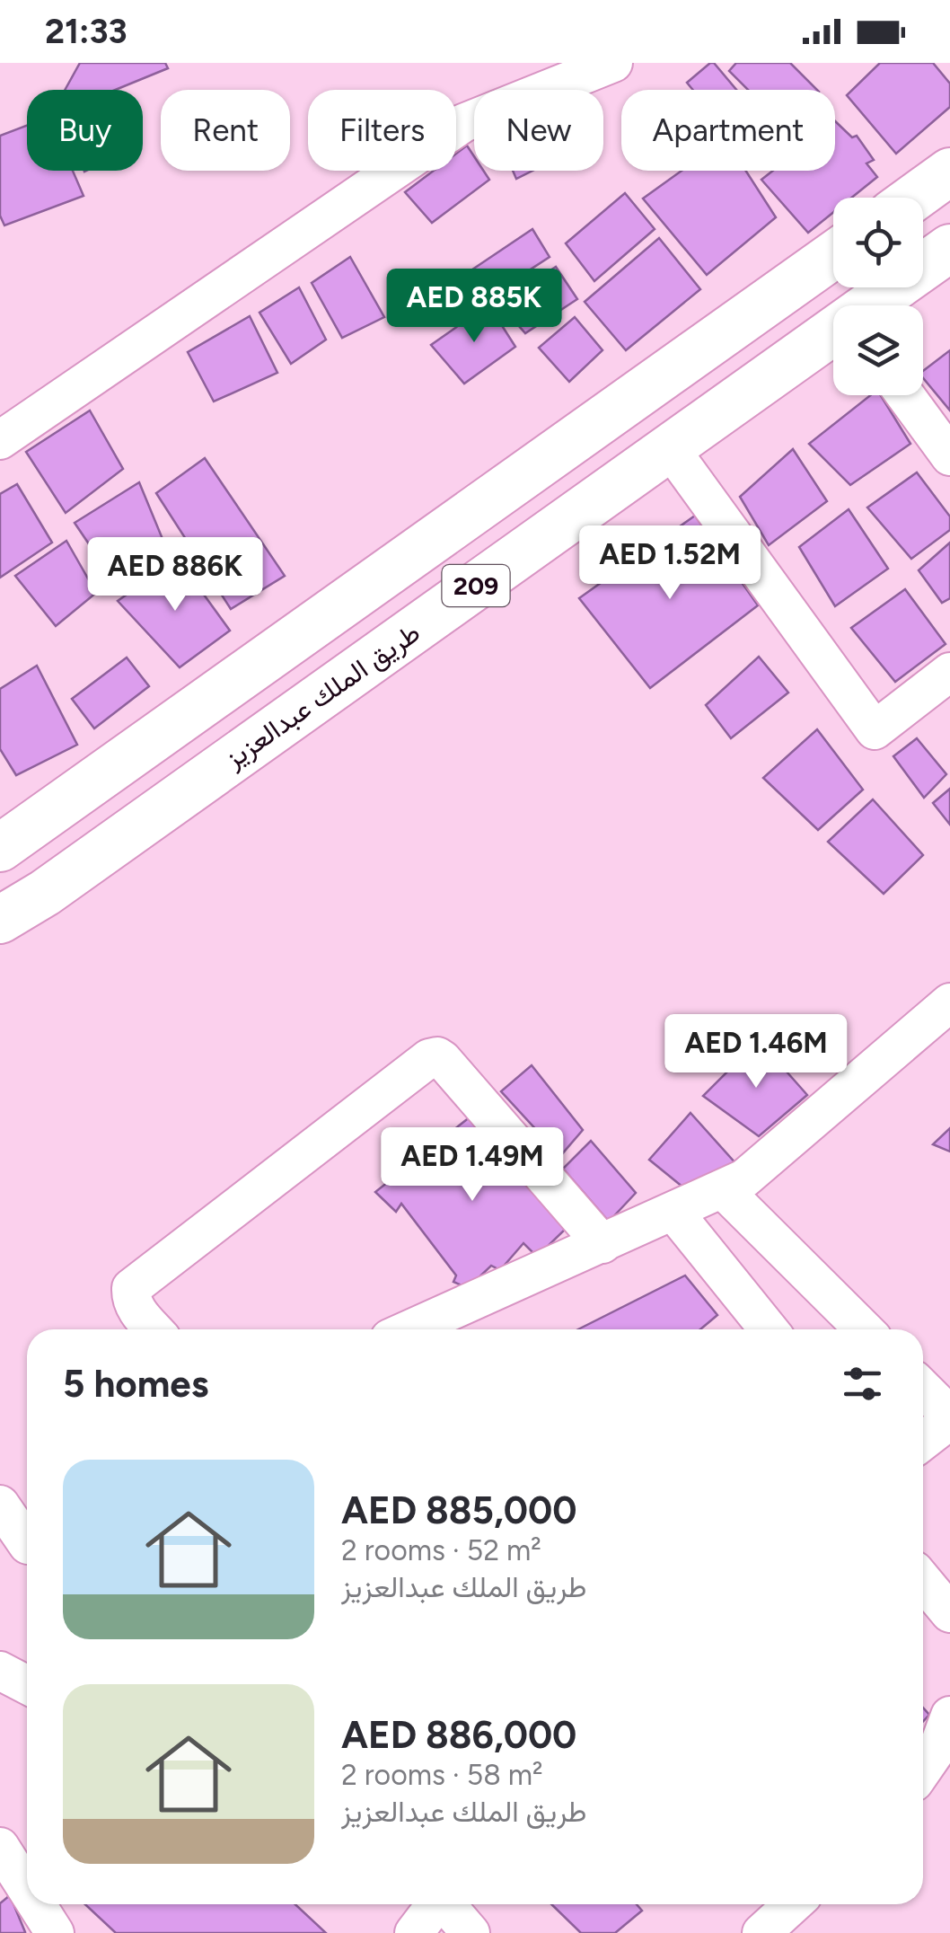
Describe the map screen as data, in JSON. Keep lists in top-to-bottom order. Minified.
{"streets":{"main road":["209","طريق الملك عبدالعزيز"]},"page":{"status":"21:33","chip":["Buy","Rent","Filters","New","Apartment"],"price":["AED 885K","AED 1.52M","AED 886K","AED 1.46M","AED 1.49M"],"heading":"5 homes","list":[{"name":"AED 885,000","note":"2 rooms · 52 m² · طريق الملك عبدالعزيز"},{"name":"AED 886,000","note":"2 rooms · 58 m² · طريق الملك عبدالعزيز"}]}}
